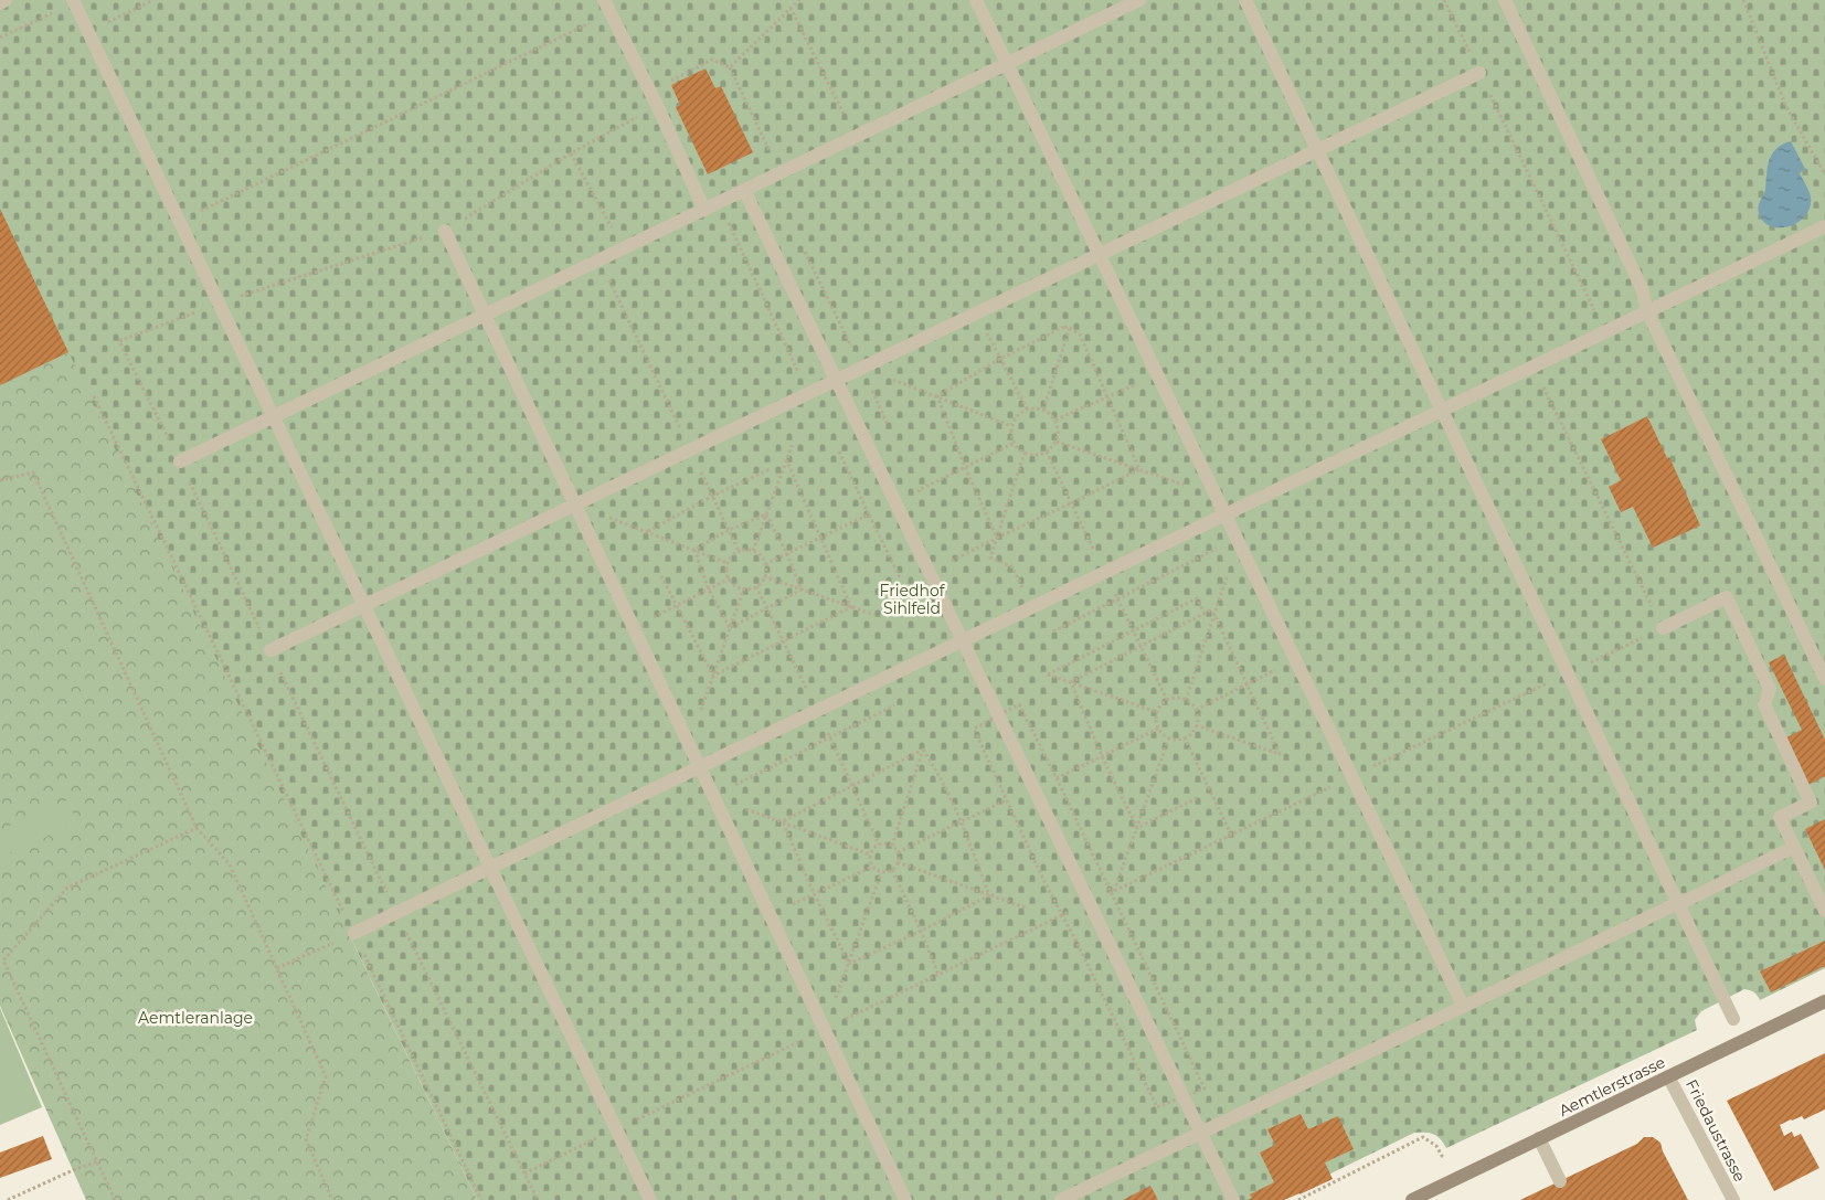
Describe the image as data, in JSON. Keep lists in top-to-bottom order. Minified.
{"streets":{"street":["Aemtlerstrasse","Friedaustrasse"]},"crossings":[["Aemtlerstrasse","Friedaustrasse"]],"parks":["Friedhof Sihlfeld","Aemtleranlage"]}
